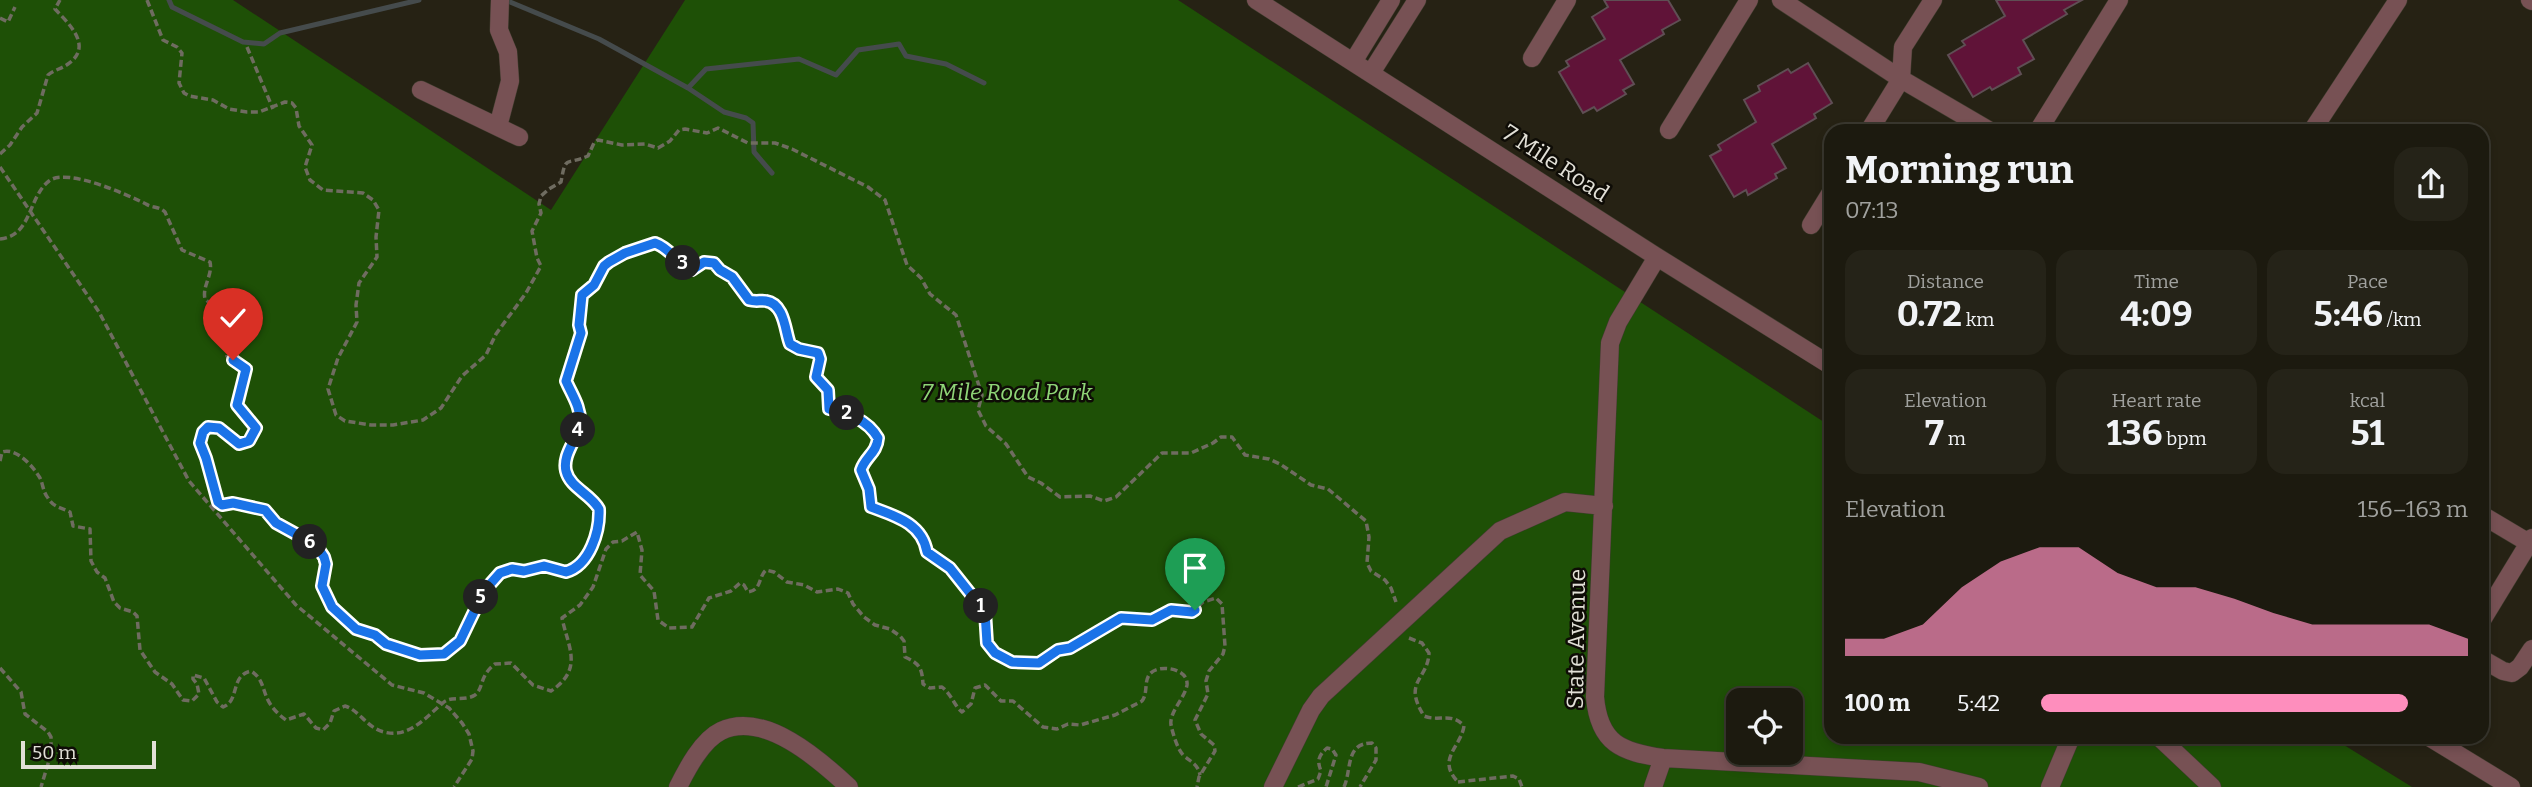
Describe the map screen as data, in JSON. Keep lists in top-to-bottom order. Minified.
{"streets":{"street":["7 Mile Road","State Avenue"]},"crossings":[["7 Mile Road","State Avenue"]],"parks":["7 Mile Road Park"],"scale_bar":"50 m","page":{"heading":["Morning run","07:13"],"stats":[["Distance","0.72 km"],["Time","4:09"],["Pace","5:46 /km"],["Elevation","7 m"],["Heart rate","136 bpm"],["kcal","51"]],"pins":["3","2","4","6","5","1"],"chart":["Elevation","156–163 m"],"list":[{"name":"100 m","note":"5:42"}],"scale":"50 m"}}
